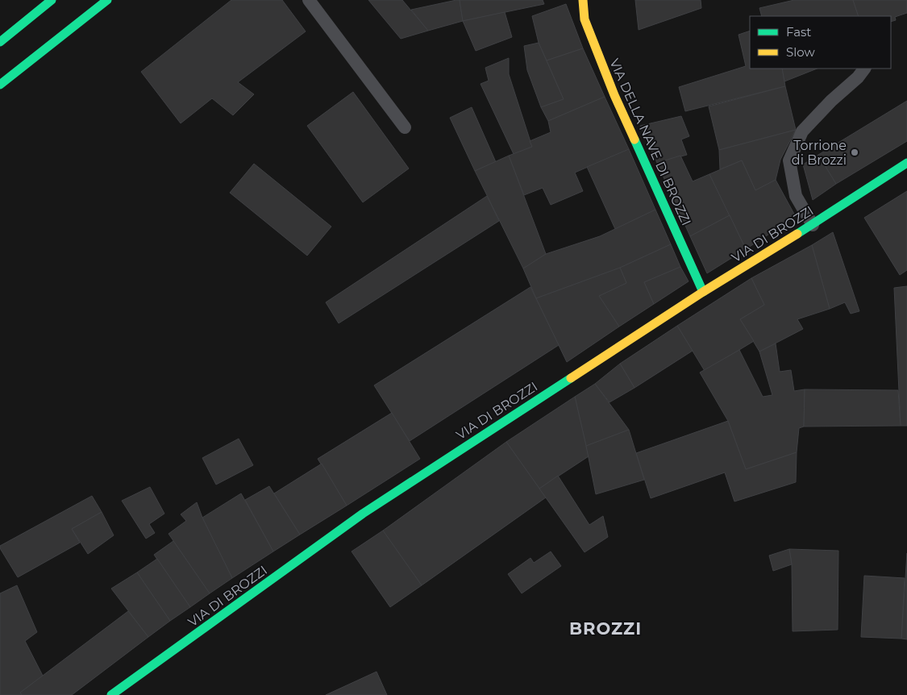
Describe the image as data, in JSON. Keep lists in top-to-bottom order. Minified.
{"streets":{"street":["VIA DELLA NAVE DI BROZZI","VIA DI BROZZI"]},"crossings":[["VIA DELLA NAVE DI BROZZI","VIA DI BROZZI"]],"districts":["BROZZI"],"places":["Torrione di Brozzi"],"legend":["Fast","Slow"]}
